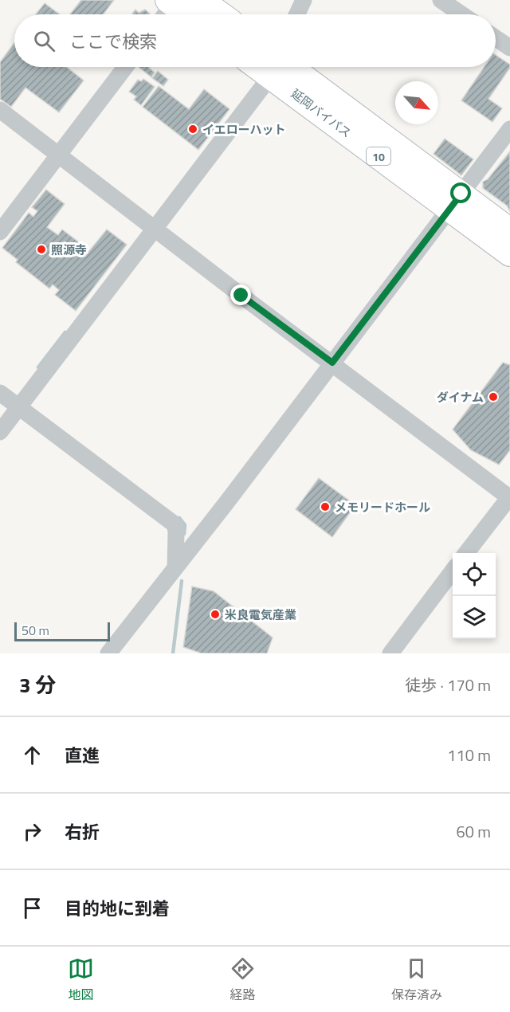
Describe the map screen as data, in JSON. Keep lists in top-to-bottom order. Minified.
{"streets":{"highway":["延岡バイパス","10"]},"places":["イエローハット","照源寺","ダイナム","メモリードホール","米良電気産業"],"scale_bar":"50 m","north":"bottom right","page":{"search":"ここで検索","scale":"50 m","heading":["3 分","徒歩 · 170 m"],"list":[["直進","110 m"],["右折","60 m"],"目的地に到着"],"nav":["地図","経路","保存済み"]}}
